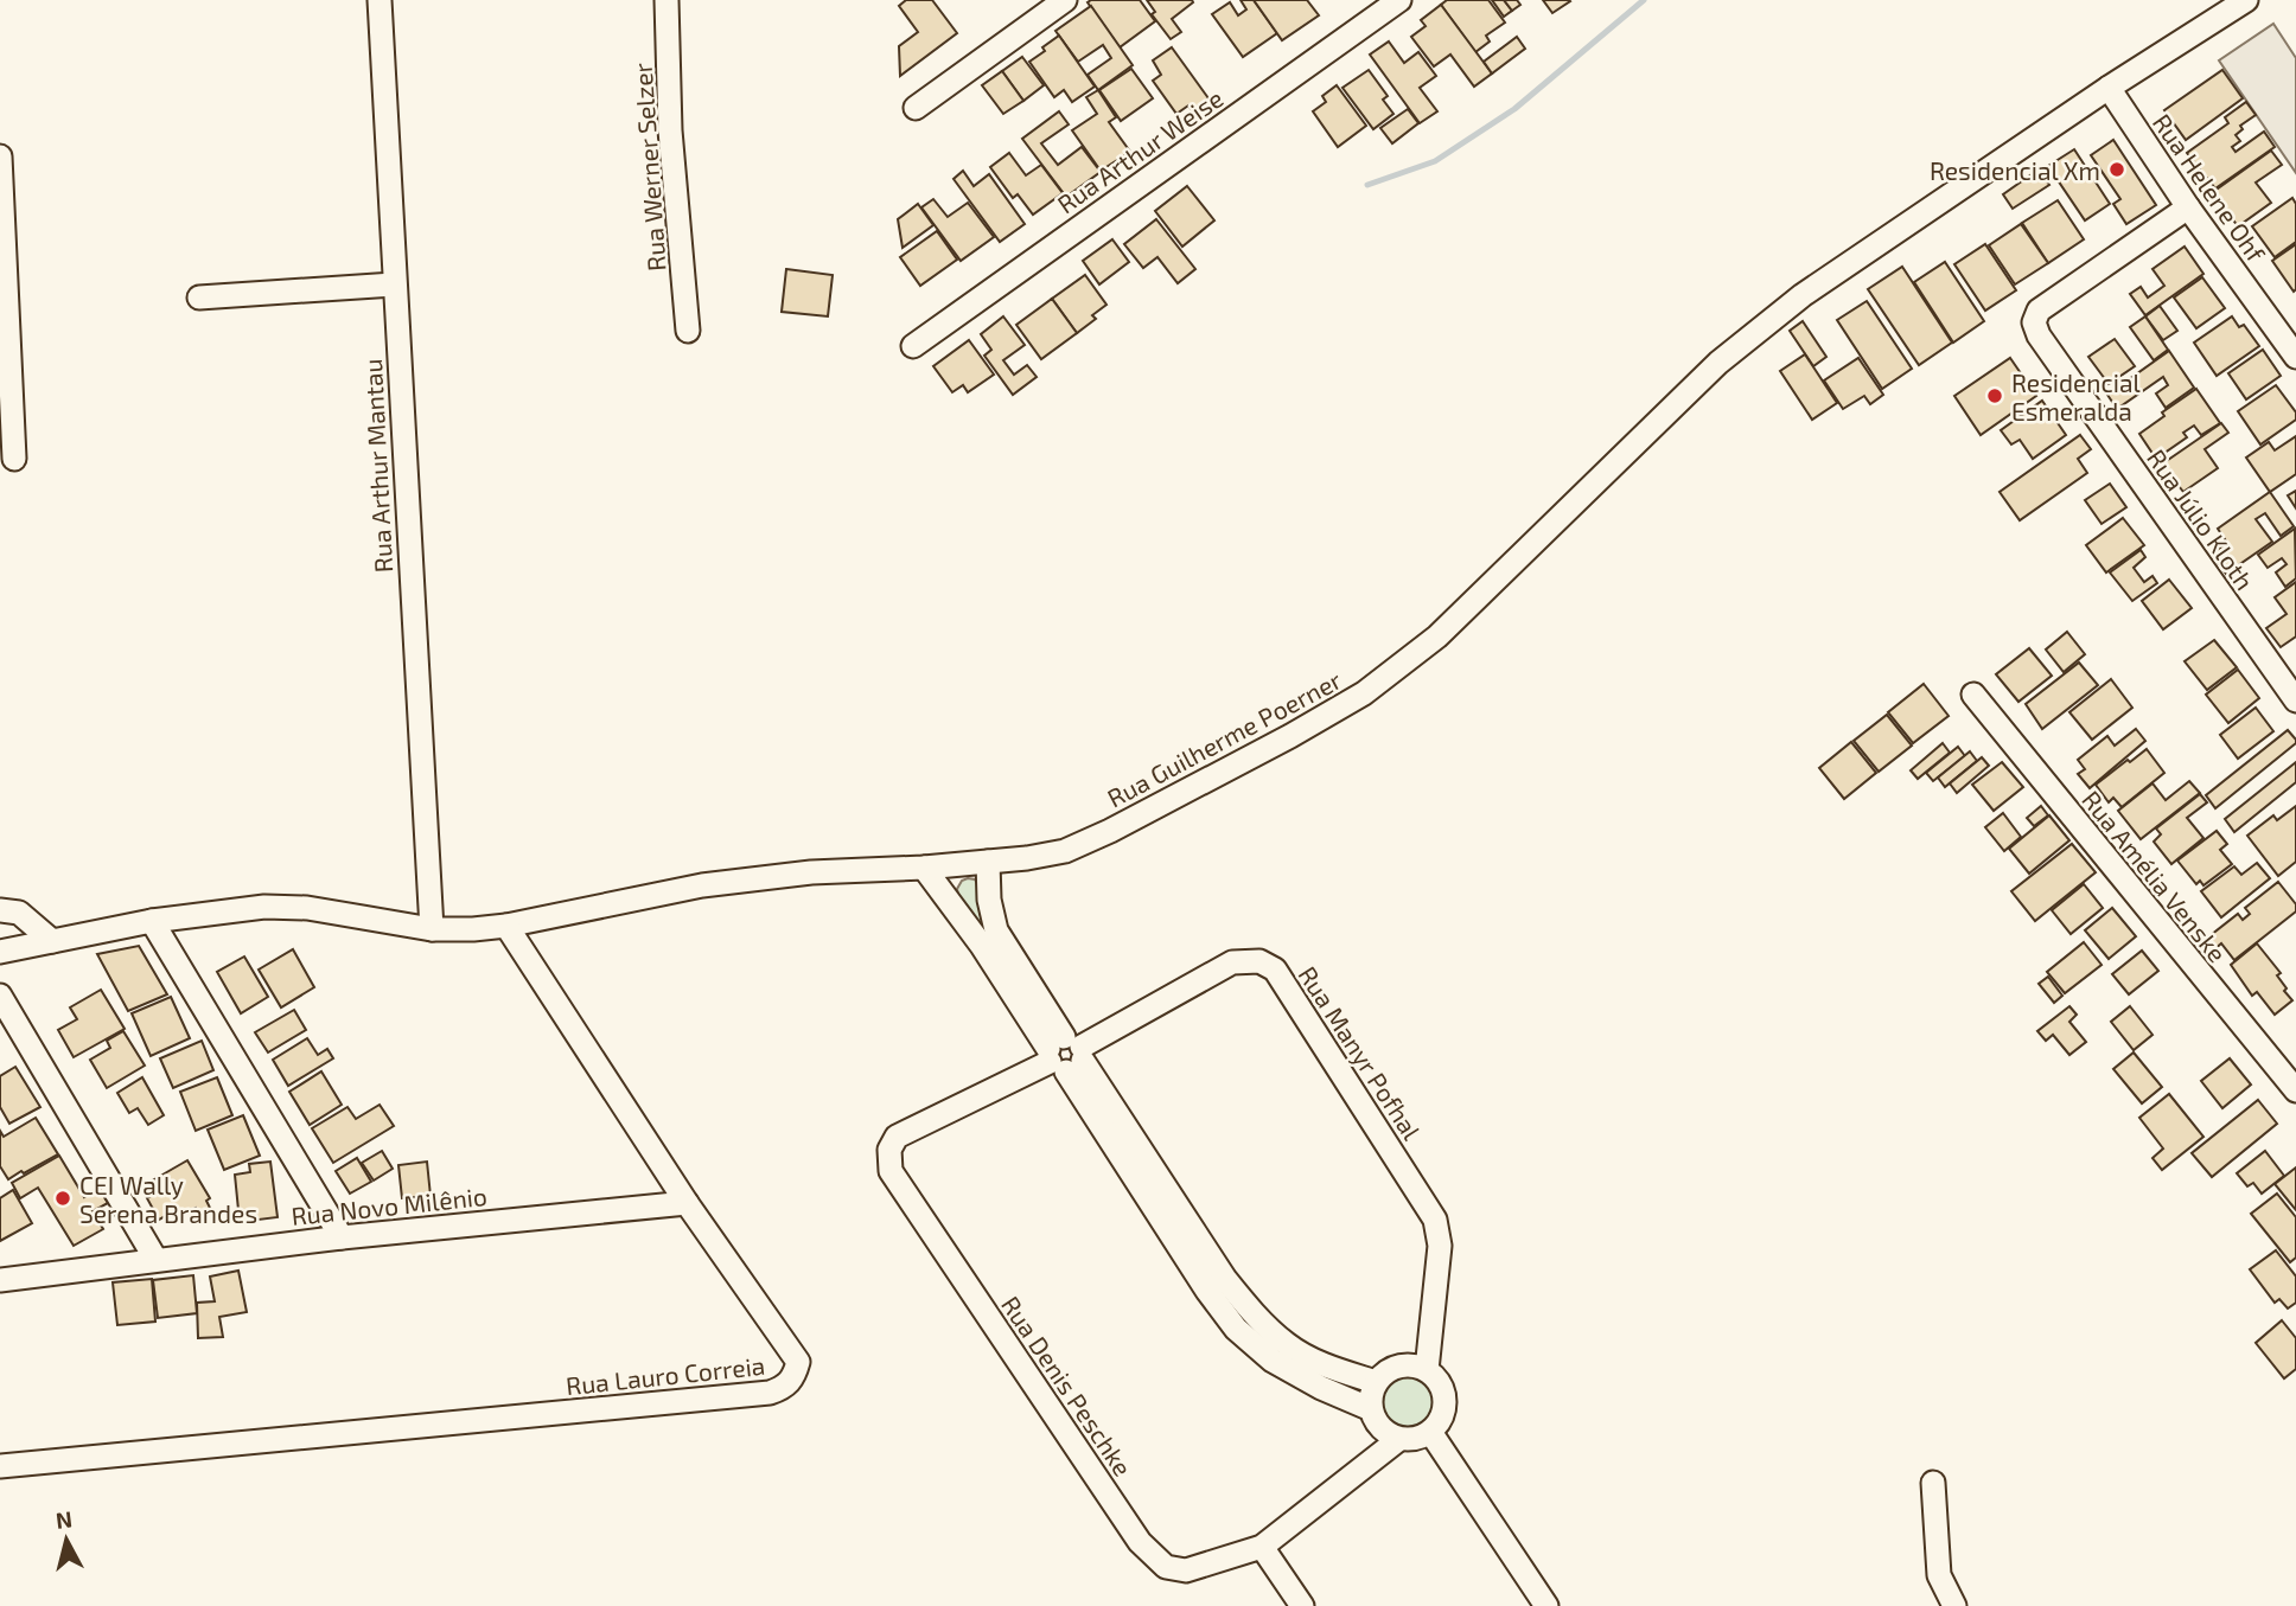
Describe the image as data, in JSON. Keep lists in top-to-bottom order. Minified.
{"streets":{"street":["Rua Arthur Weise","Rua Werner Selzer","Rua Helene Ohf","Rua Arthur Mantau","Rua Júlio Kloth","Rua Guilherme Poerner","Rua Amélia Venske","Rua Manyr Pofhal","Rua Novo Milênio","Rua Lauro Correia","Rua Denis Peschke"]},"crossings":[["Rua Helene Ohf","Rua Júlio Kloth"],["Rua Helene Ohf","Rua Guilherme Poerner"],["Rua Arthur Mantau","Rua Guilherme Poerner"],["Rua Guilherme Poerner","Rua Lauro Correia"],["Rua Manyr Pofhal","Rua Denis Peschke"],["Rua Novo Milênio","Rua Lauro Correia"]],"places":["Residencial Xm","Residencial Esmeralda","CEI Wally Serena Brandes"],"north":"top"}
